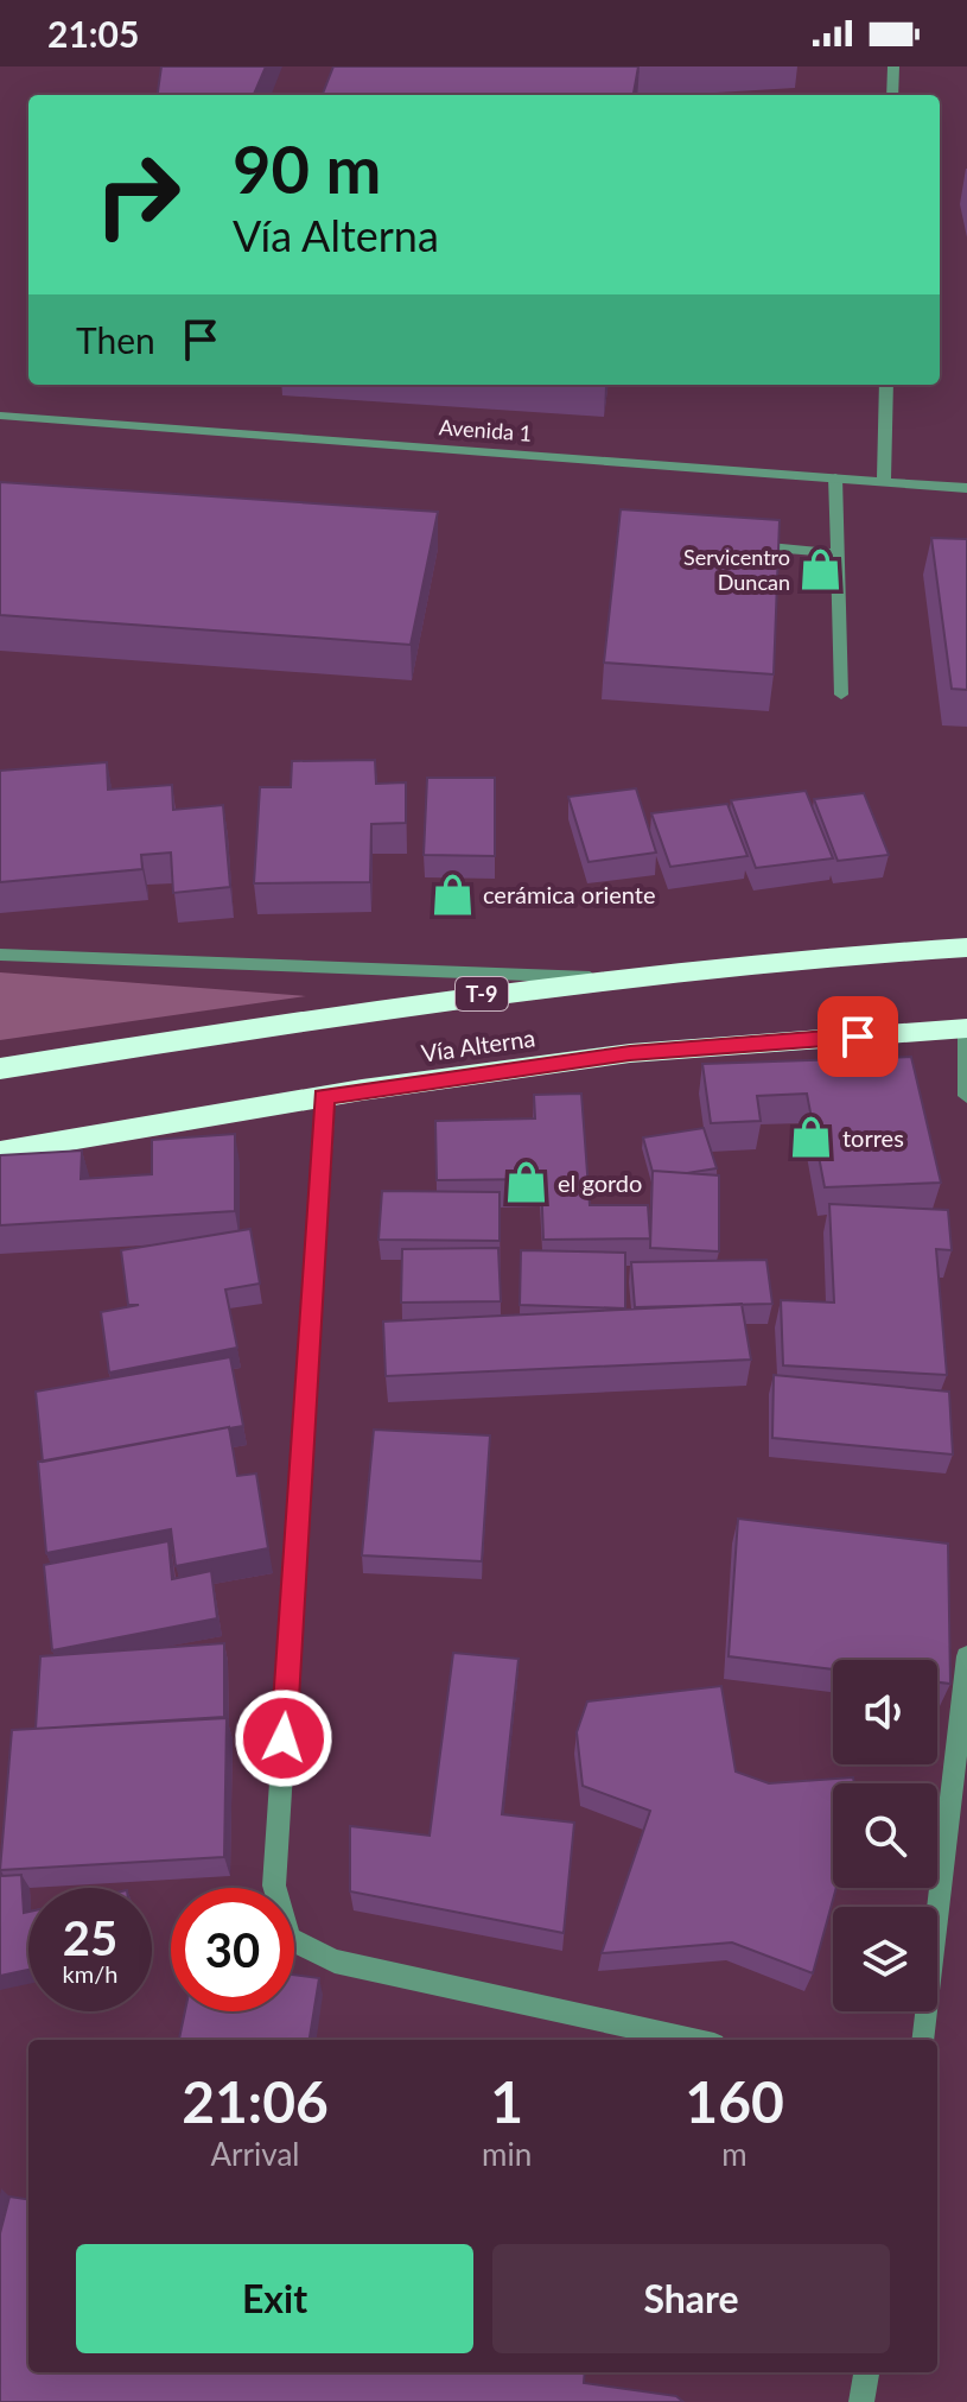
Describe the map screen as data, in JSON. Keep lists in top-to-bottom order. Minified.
{"streets":{"highway":["T-9","Vía Alterna"],"street":["Avenida 1"]},"places":{"shop":["Servicentro Duncan","cerámica oriente","torres","el gordo"]},"page":{"status":"21:05","turn":["90 m","Vía Alterna"],"then":"Then","speed":"25 km/h","limit":"30","eta":["21:06","Arrival","1","min","160","m"],"buttons":["Exit","Share"]}}
